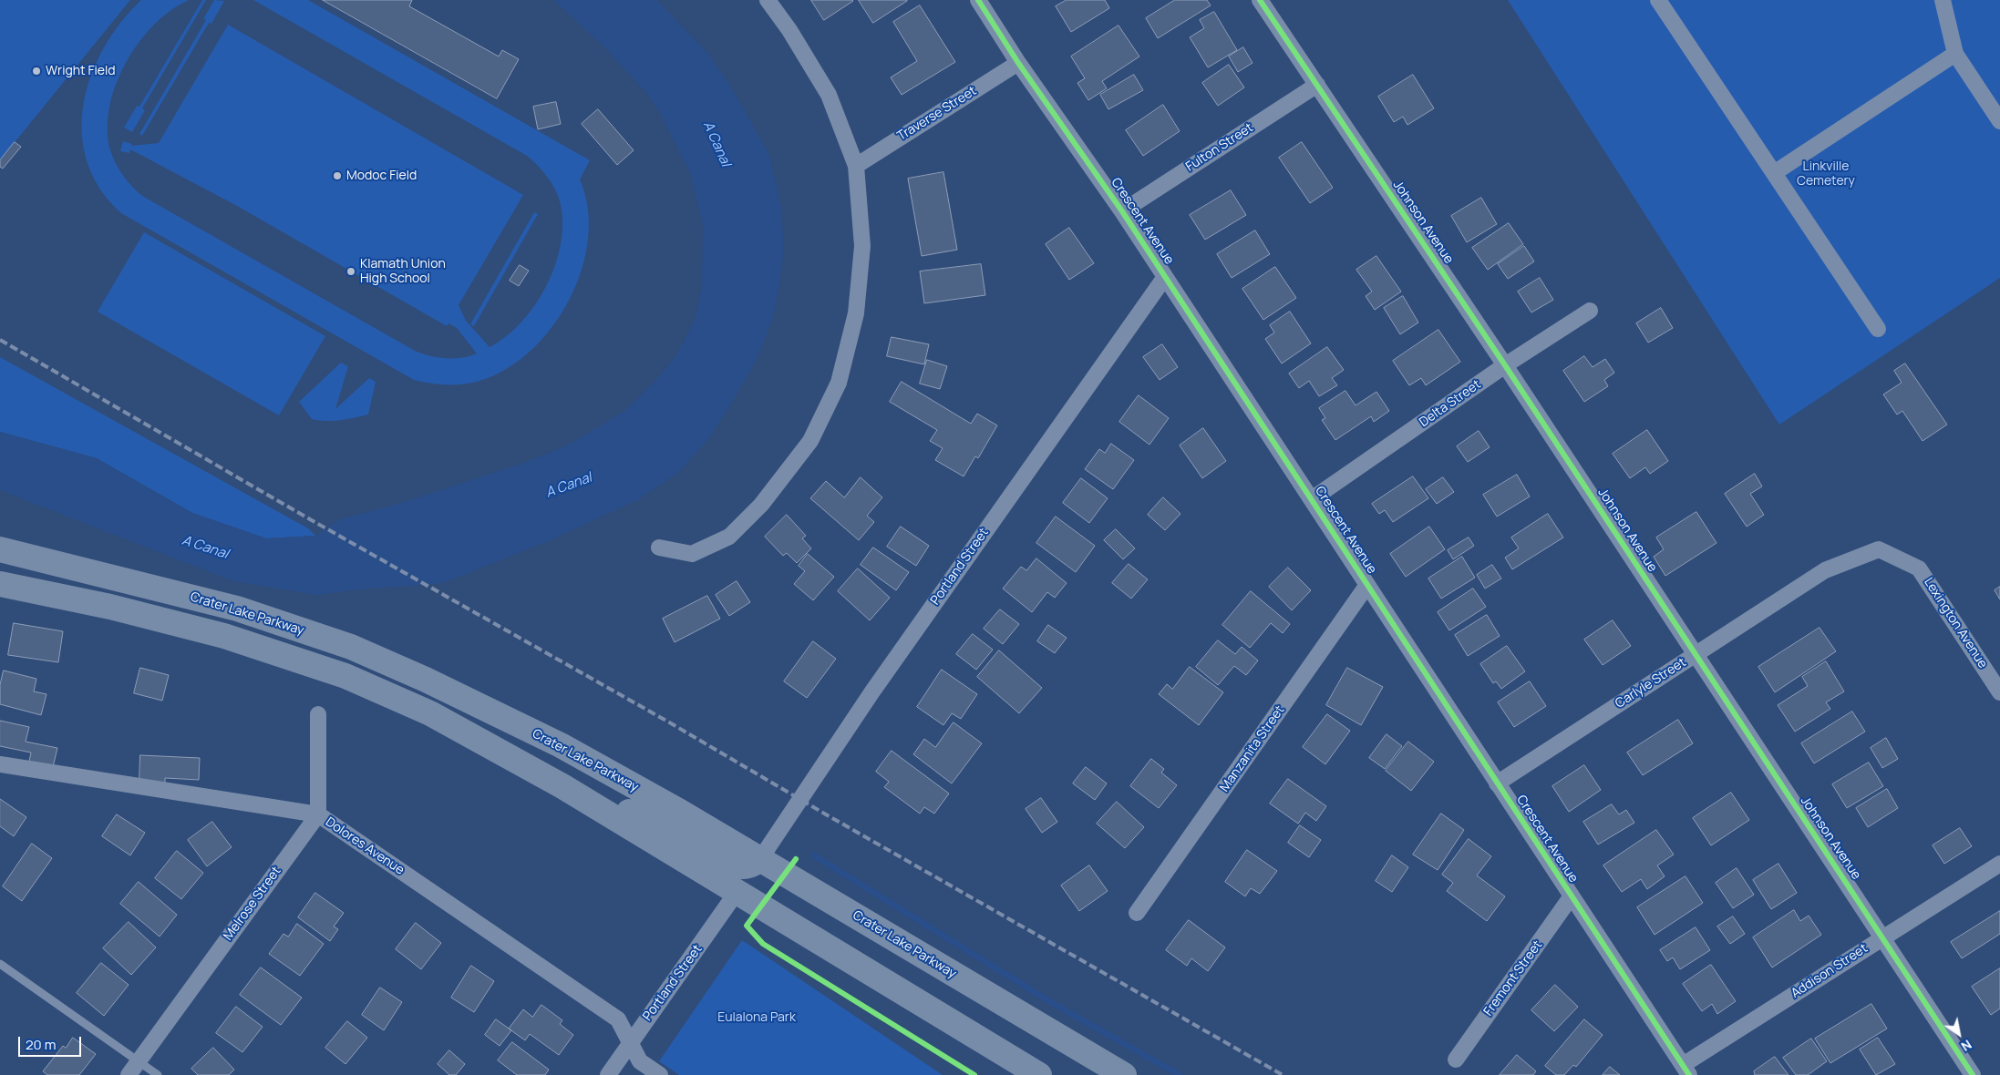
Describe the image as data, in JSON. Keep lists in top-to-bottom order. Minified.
{"streets":{"main road":["Crater Lake Parkway"],"street":["Traverse Street","Fulton Street","Crescent Avenue","Johnson Avenue","Delta Street","Portland Street","Lexington Avenue","Carlyle Street","Manzanita Street","Dolores Avenue","Melrose Street","Addison Street","Fremont Street"]},"crossings":[["Traverse Street","Crescent Avenue"],["Fulton Street","Crescent Avenue"],["Fulton Street","Johnson Avenue"],["Crescent Avenue","Delta Street"],["Crescent Avenue","Portland Street"],["Crescent Avenue","Carlyle Street"],["Crescent Avenue","Manzanita Street"],["Crescent Avenue","Addison Street"],["Crescent Avenue","Fremont Street"],["Johnson Avenue","Delta Street"],["Johnson Avenue","Carlyle Street"],["Johnson Avenue","Addison Street"],["Portland Street","Crater Lake Parkway"],["Portland Street","Dolores Avenue"],["Lexington Avenue","Carlyle Street"],["Dolores Avenue","Melrose Street"]],"water":["A Canal"],"parks":["Linkville Cemetery","Eulalona Park"],"places":["Wright Field","Modoc Field","Klamath Union High School"],"scale_bar":"20 m","north":"bottom right"}
